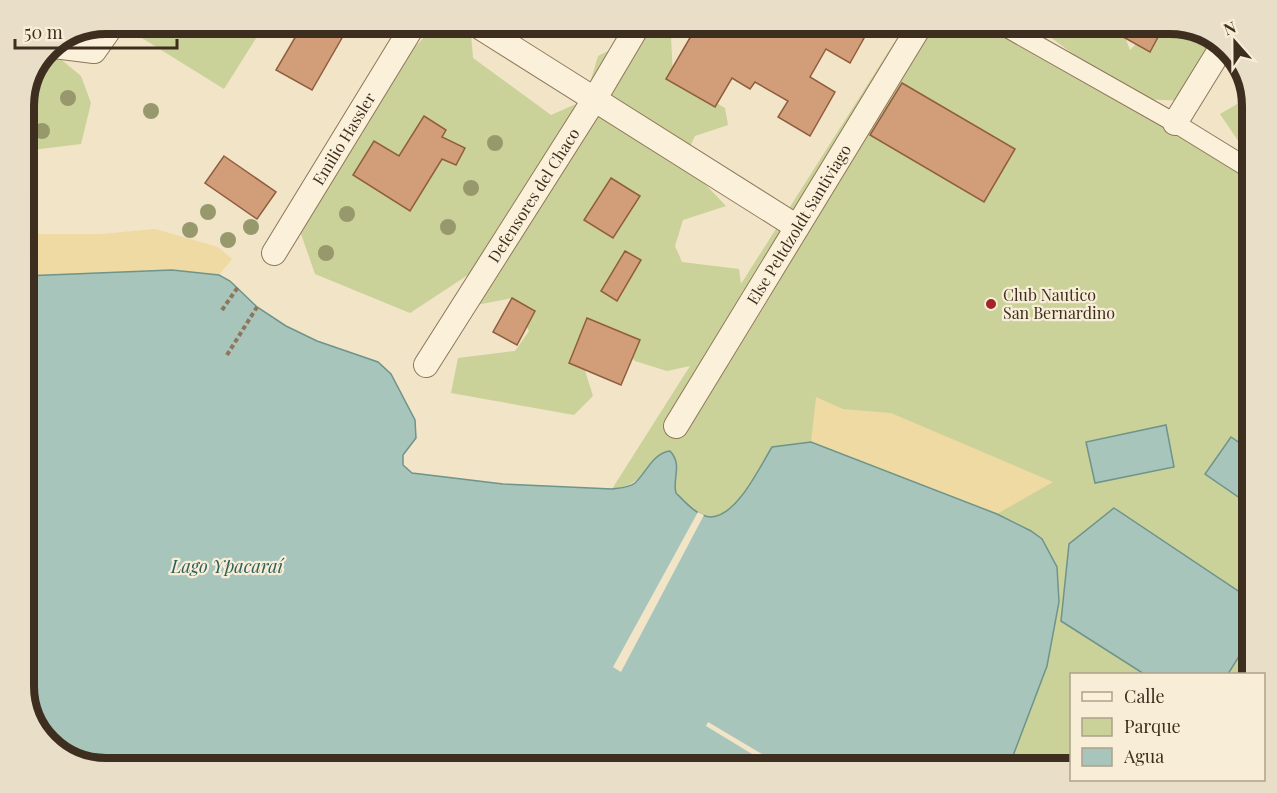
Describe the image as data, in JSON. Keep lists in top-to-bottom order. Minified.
{"streets":{"street":["Emilio Hassler","Defensores del Chaco","Else Peltdzoldt Santiviago"]},"water":["Lago Ypacaraí"],"places":["Club Nautico San Bernardino"],"legend":["Calle","Parque","Agua"],"scale_bar":"50 m","north":"top"}
